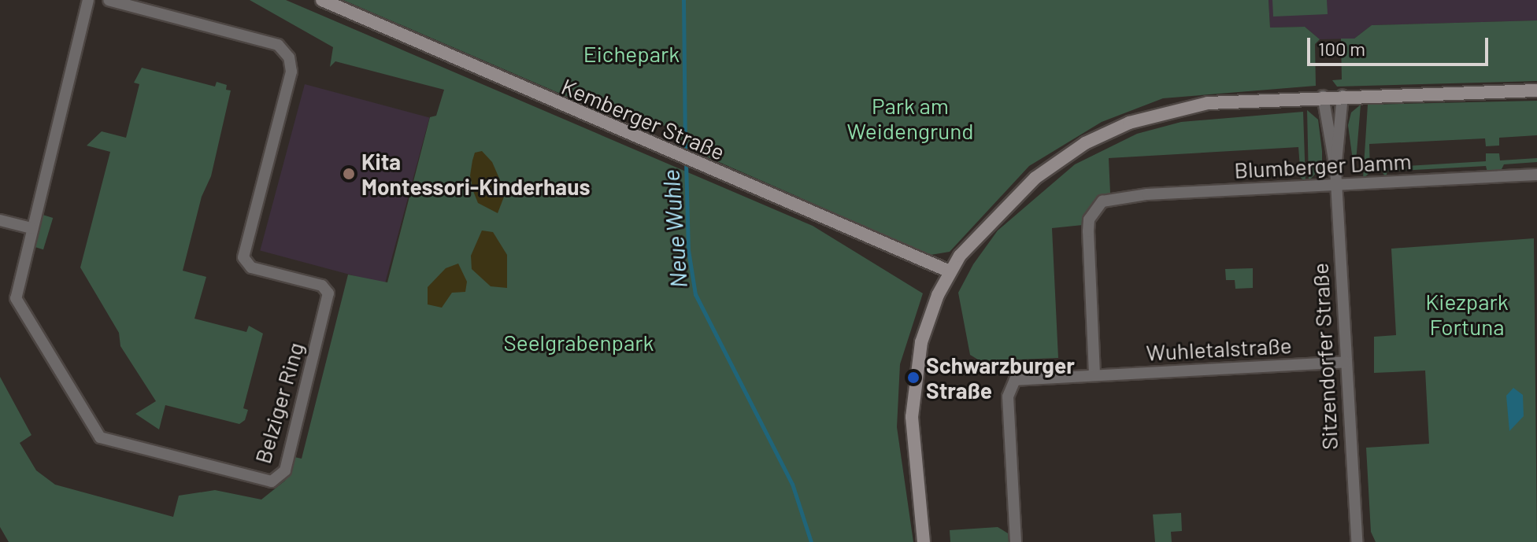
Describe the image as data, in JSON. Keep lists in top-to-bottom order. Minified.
{"streets":{"main road":["Kemberger Straße"],"street":["Blumberger Damm","Wuhletalstraße","Sitzendorfer Straße","Belziger Ring"]},"crossings":[["Blumberger Damm","Wuhletalstraße"],["Blumberger Damm","Sitzendorfer Straße"],["Wuhletalstraße","Sitzendorfer Straße"]],"water":["Neue Wuhle"],"parks":["Eichepark","Park am Weidengrund","Kiezpark Fortuna","Seelgrabenpark"],"places":["Kita Montessori-Kinderhaus","Schwarzburger Straße"],"scale_bar":"100 m"}
